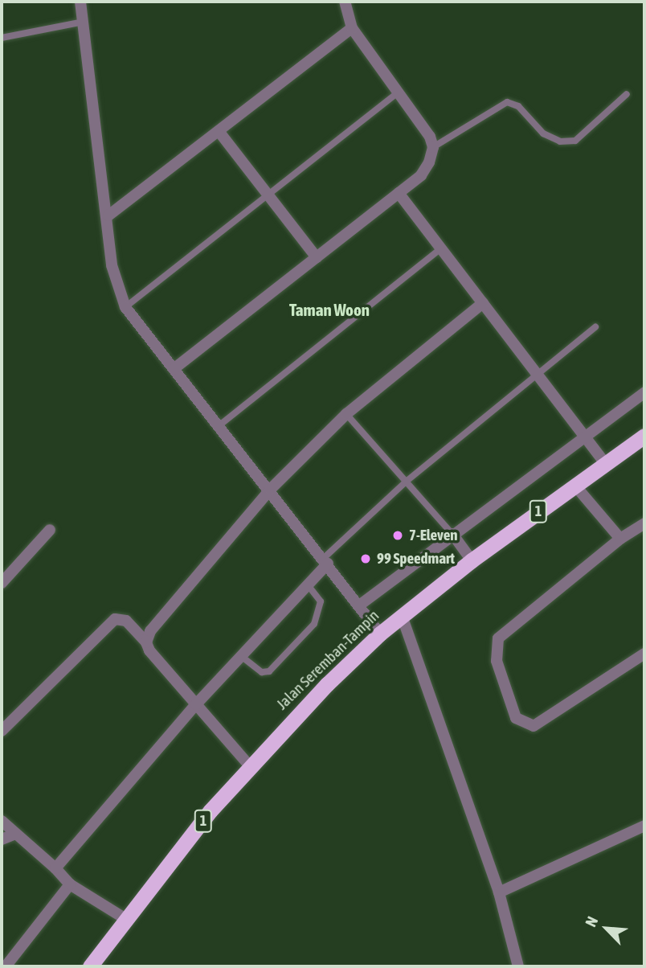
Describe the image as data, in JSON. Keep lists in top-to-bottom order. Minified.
{"streets":{"highway":["1","Jalan Seremban-Tampin"]},"districts":["Taman Woon"],"places":["7-Eleven","99 Speedmart"],"north":"top left"}
